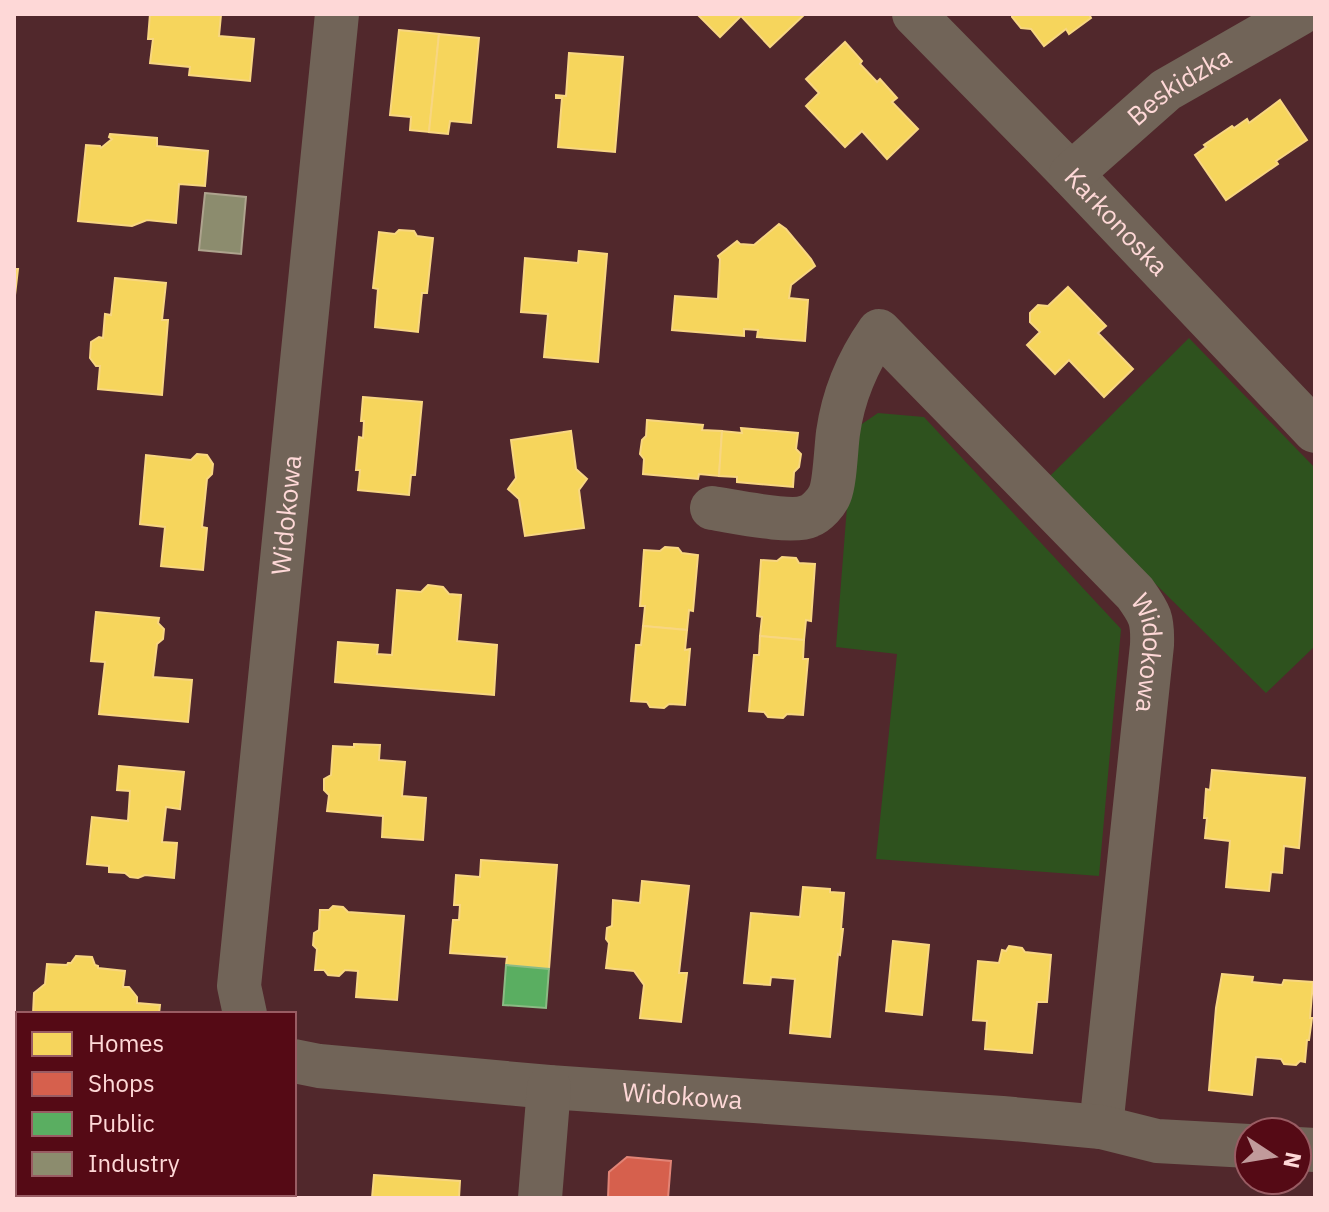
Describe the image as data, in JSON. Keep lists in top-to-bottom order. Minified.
{"streets":{"street":["Beskidzka","Karkonoska","Widokowa"]},"crossings":[["Beskidzka","Karkonoska"]],"legend":["Homes","Shops","Public","Industry"],"north":"right"}
